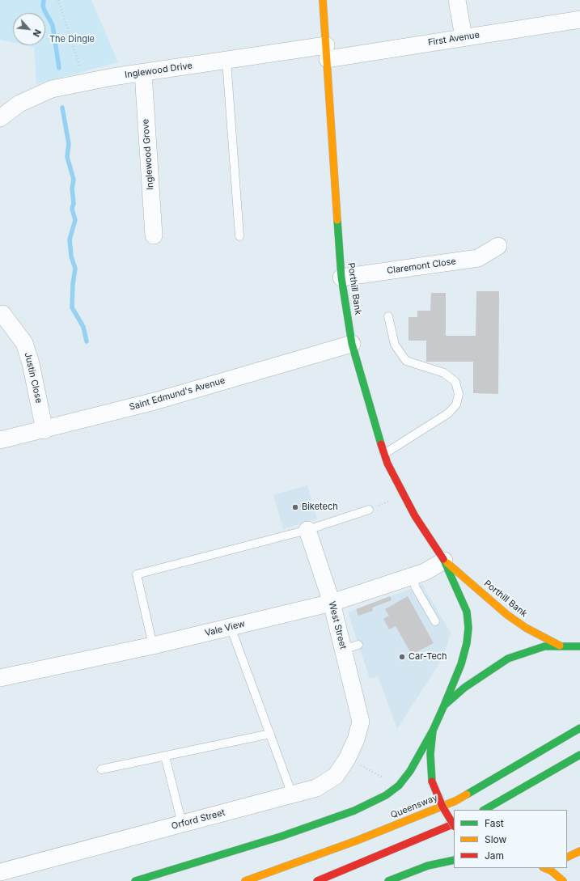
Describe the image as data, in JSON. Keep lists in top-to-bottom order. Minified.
{"streets":{"main road":["Porthill Bank","Queensway"],"street":["First Avenue","Inglewood Drive","Inglewood Grove","Claremont Close","Justin Close","Saint Edmund's Avenue","West Street","Vale View","Orford Street"]},"crossings":[["First Avenue","Inglewood Drive"],["First Avenue","Porthill Bank"],["Inglewood Drive","Inglewood Grove"],["Inglewood Drive","Porthill Bank"],["Claremont Close","Porthill Bank"],["Porthill Bank","Saint Edmund's Avenue"],["Porthill Bank","Vale View"],["Justin Close","Saint Edmund's Avenue"],["West Street","Vale View"],["West Street","Orford Street"]],"parks":["The Dingle"],"places":["Biketech","Car-Tech"],"legend":["Fast","Slow","Jam"],"north":"bottom right"}
